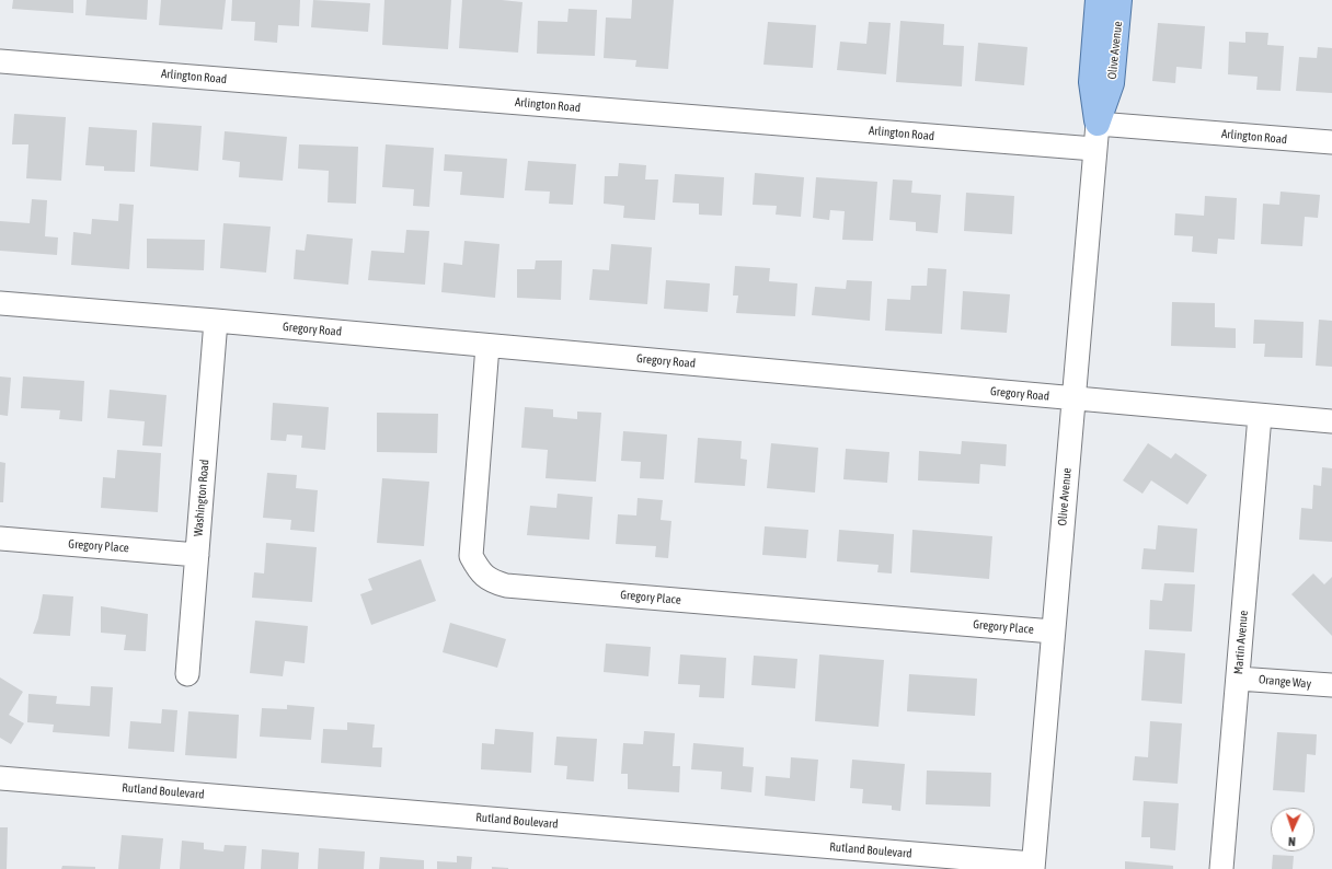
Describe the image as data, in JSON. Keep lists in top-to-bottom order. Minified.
{"streets":{"main road":["Olive Avenue"],"street":["Arlington Road","Gregory Road","Washington Road","Gregory Place","Martin Avenue","Orange Way","Rutland Boulevard"]},"crossings":[["Olive Avenue","Arlington Road"],["Olive Avenue","Gregory Road"],["Olive Avenue","Gregory Place"],["Olive Avenue","Rutland Boulevard"],["Gregory Road","Washington Road"],["Gregory Road","Gregory Place"],["Gregory Road","Martin Avenue"],["Washington Road","Gregory Place"],["Martin Avenue","Orange Way"]],"north":"bottom"}
